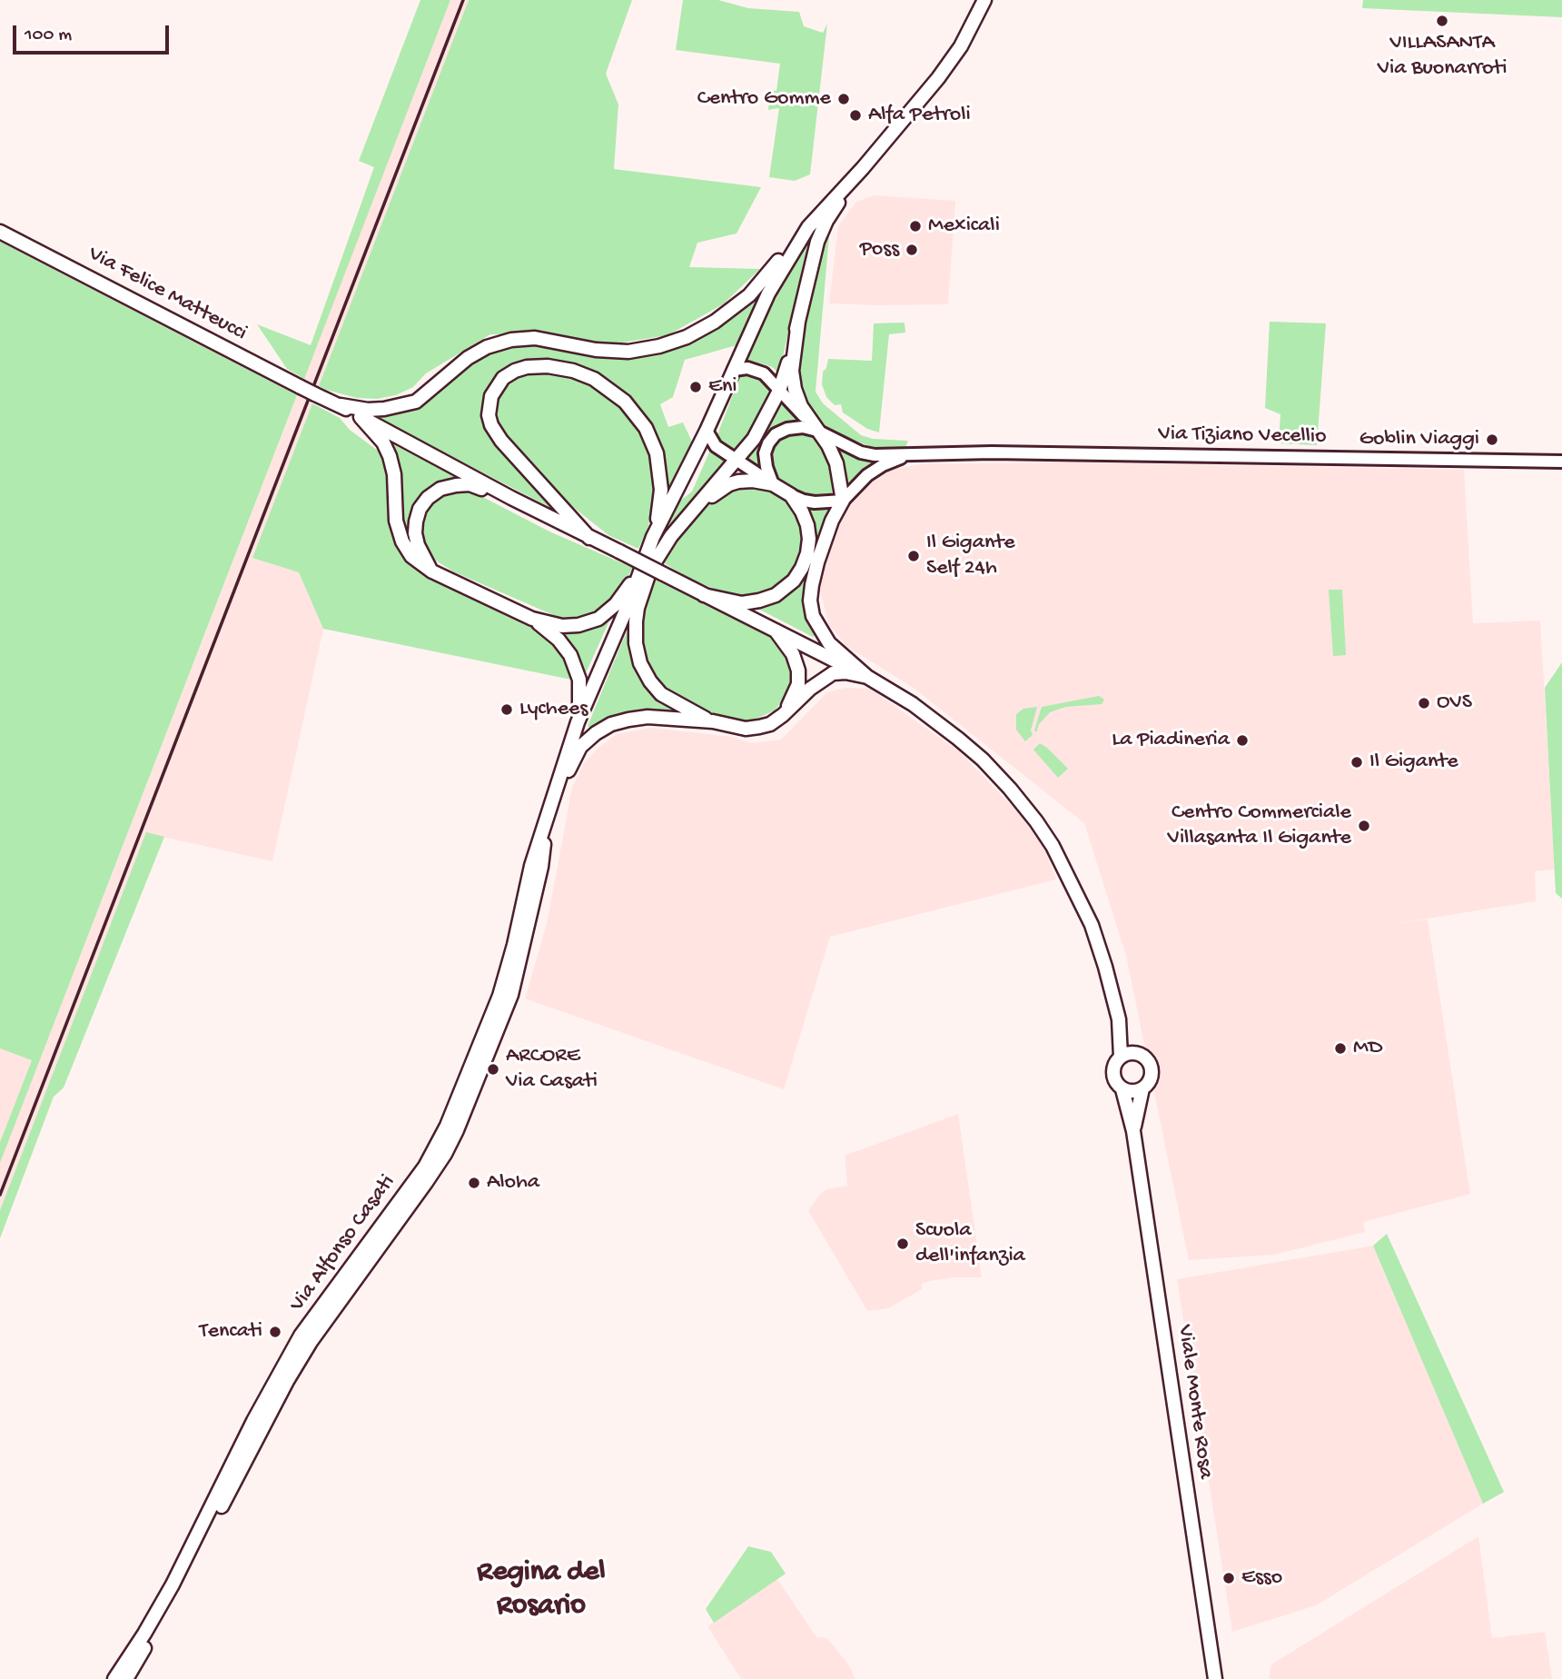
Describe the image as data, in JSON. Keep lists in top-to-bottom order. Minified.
{"streets":{"main road":["Via Felice Matteucci","Via Alfonso Casati","Viale Monte Rosa"],"street":["Via Tiziano Vecellio"]},"districts":["Regina del Rosario"],"places":["VILLASANTA Via Buonarroti","Centro Gomme","Alfa Petroli","Mexicali","Poss","Eni","Goblin Viaggi","Il Gigante Self 24h","OVS","Lychees","La Piadineria","Il Gigante","Centro Commerciale Villasanta Il Gigante","MD","ARCORE Via Casati","Aloha","Scuola dell'infanzia","Tencati","Esso"],"scale_bar":"100 m"}
